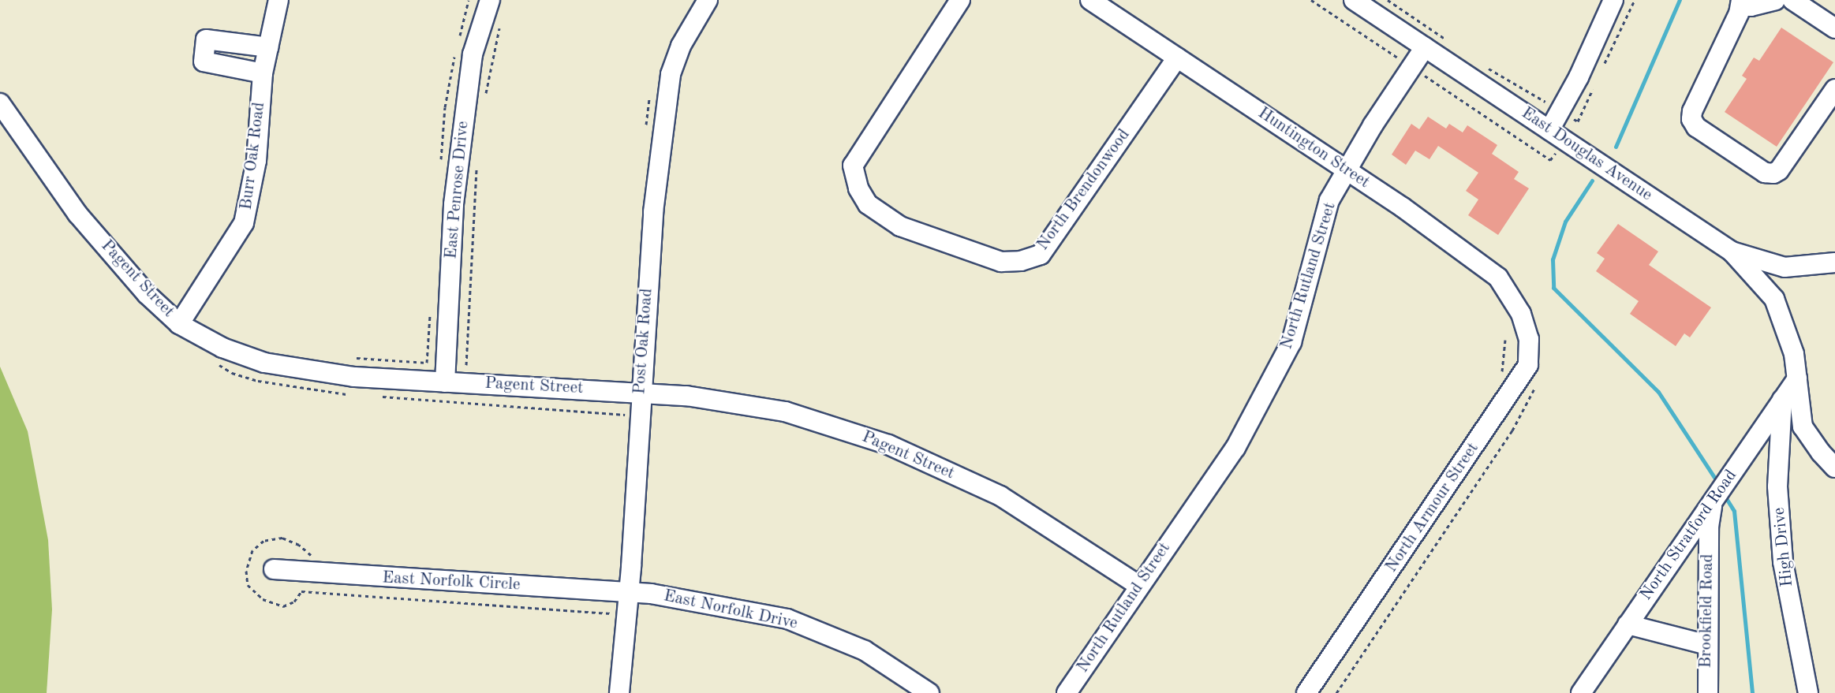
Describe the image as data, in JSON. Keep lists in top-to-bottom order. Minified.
{"streets":{"street":["Huntington Street","East Douglas Avenue","Burr Oak Road","East Penrose Drive","North Brendonwood","North Rutland Street","Pagent Street","Post Oak Road","North Armour Street","North Stratford Road","High Drive","East Norfolk Circle","East Norfolk Drive","Brookfield Road"]},"crossings":[["Huntington Street","North Brendonwood"],["Huntington Street","North Rutland Street"],["Huntington Street","North Armour Street"],["East Douglas Avenue","North Rutland Street"],["Burr Oak Road","Pagent Street"],["East Penrose Drive","Pagent Street"],["North Rutland Street","Pagent Street"],["Pagent Street","Post Oak Road"],["Post Oak Road","East Norfolk Circle"],["Post Oak Road","East Norfolk Drive"],["North Stratford Road","High Drive"],["North Stratford Road","Brookfield Road"],["East Norfolk Circle","East Norfolk Drive"]]}
